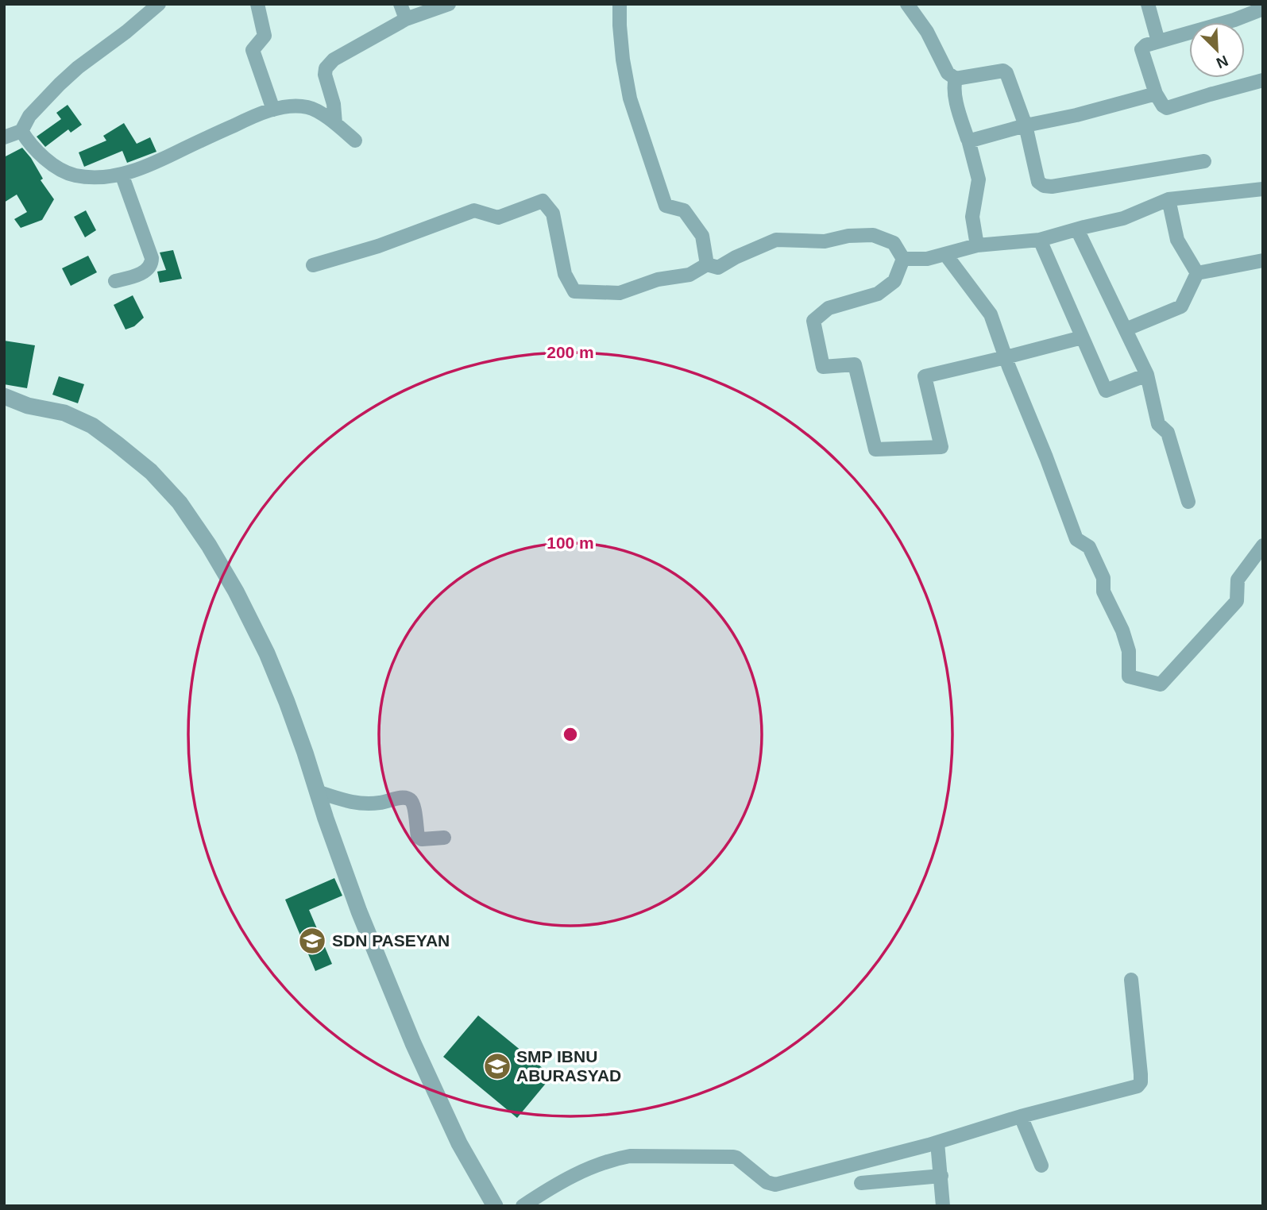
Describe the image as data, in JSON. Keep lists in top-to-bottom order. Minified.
{"places":{"school or university":["SDN PASEYAN","SMP IBNU ABURASYAD"]},"north":"bottom right","rings":["200 m","100 m"]}
